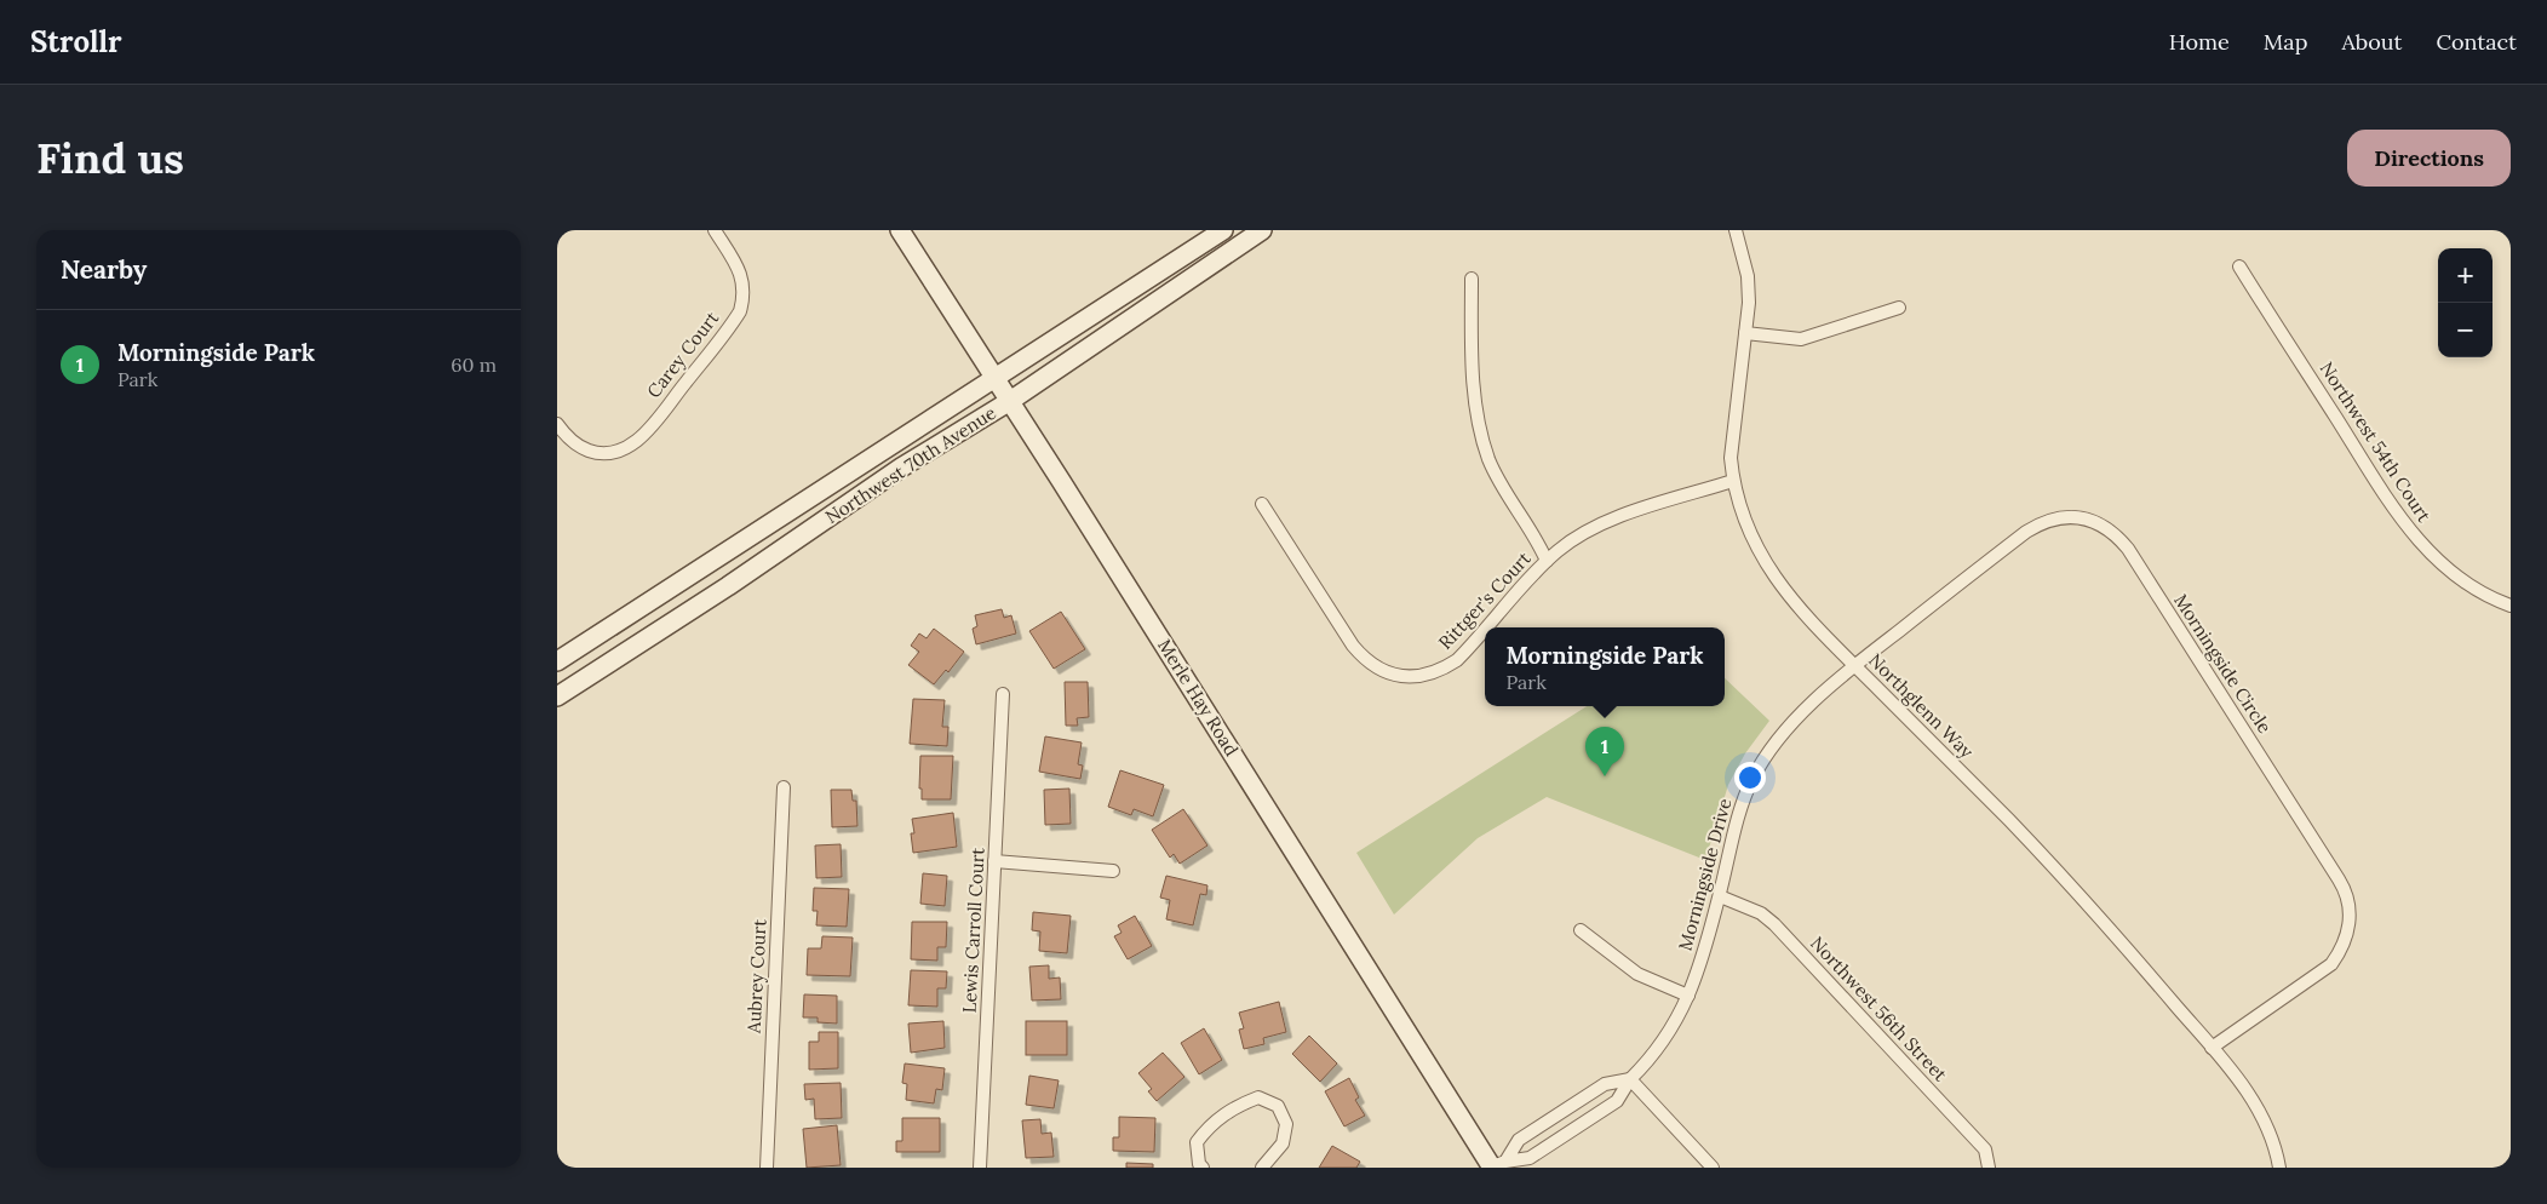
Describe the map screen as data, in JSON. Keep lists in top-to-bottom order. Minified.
{"streets":{"main road":["Northwest 70th Avenue","Merle Hay Road"],"street":["Carey Court","Northwest 54th Court","Rittger's Court","Morningside Circle","Northglenn Way","Morningside Drive","Lewis Carroll Court","Aubrey Court","Northwest 56th Street"]},"crossings":[["Northwest 70th Avenue","Merle Hay Road"],["Rittger's Court","Northglenn Way"],["Morningside Circle","Northglenn Way"],["Morningside Circle","Morningside Drive"],["Merle Hay Road","Morningside Drive"],["Northglenn Way","Morningside Drive"],["Morningside Drive","Northwest 56th Street"]],"page":{"header":"Strollr","nav":["Home","Map","About","Contact"],"buttons":"Directions","title":"Find us","heading":"Nearby","map_buttons":["+","−"],"list":[{"mark":"1","name":"Morningside Park","note":"Park","value":"60 m"}],"popup":["Morningside Park","Park"],"pins":"1"}}
